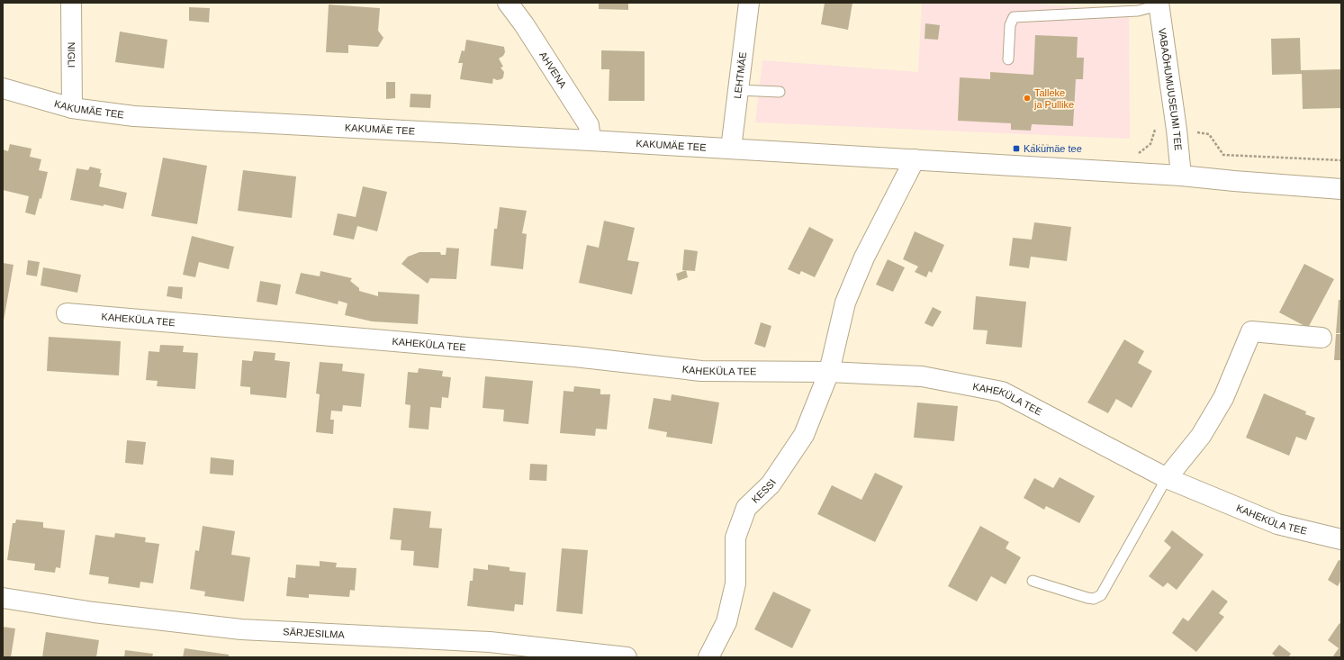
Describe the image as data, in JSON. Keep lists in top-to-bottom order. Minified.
{"streets":{"street":["NIGLI","AHVENA","LEHTMÄE","VABAÕHUMUUSEUMI TEE","KAKUMÄE TEE","KAHEKÜLA TEE","KESSI","SÄRJESILMA"]},"crossings":[["NIGLI","KAKUMÄE TEE"],["AHVENA","KAKUMÄE TEE"],["LEHTMÄE","KAKUMÄE TEE"],["VABAÕHUMUUSEUMI TEE","KAKUMÄE TEE"],["KAKUMÄE TEE","KESSI"],["KAHEKÜLA TEE","KESSI"]],"places":{"other":["Talleke ja Pullike"],"transit":["Kakumäe tee"]}}
